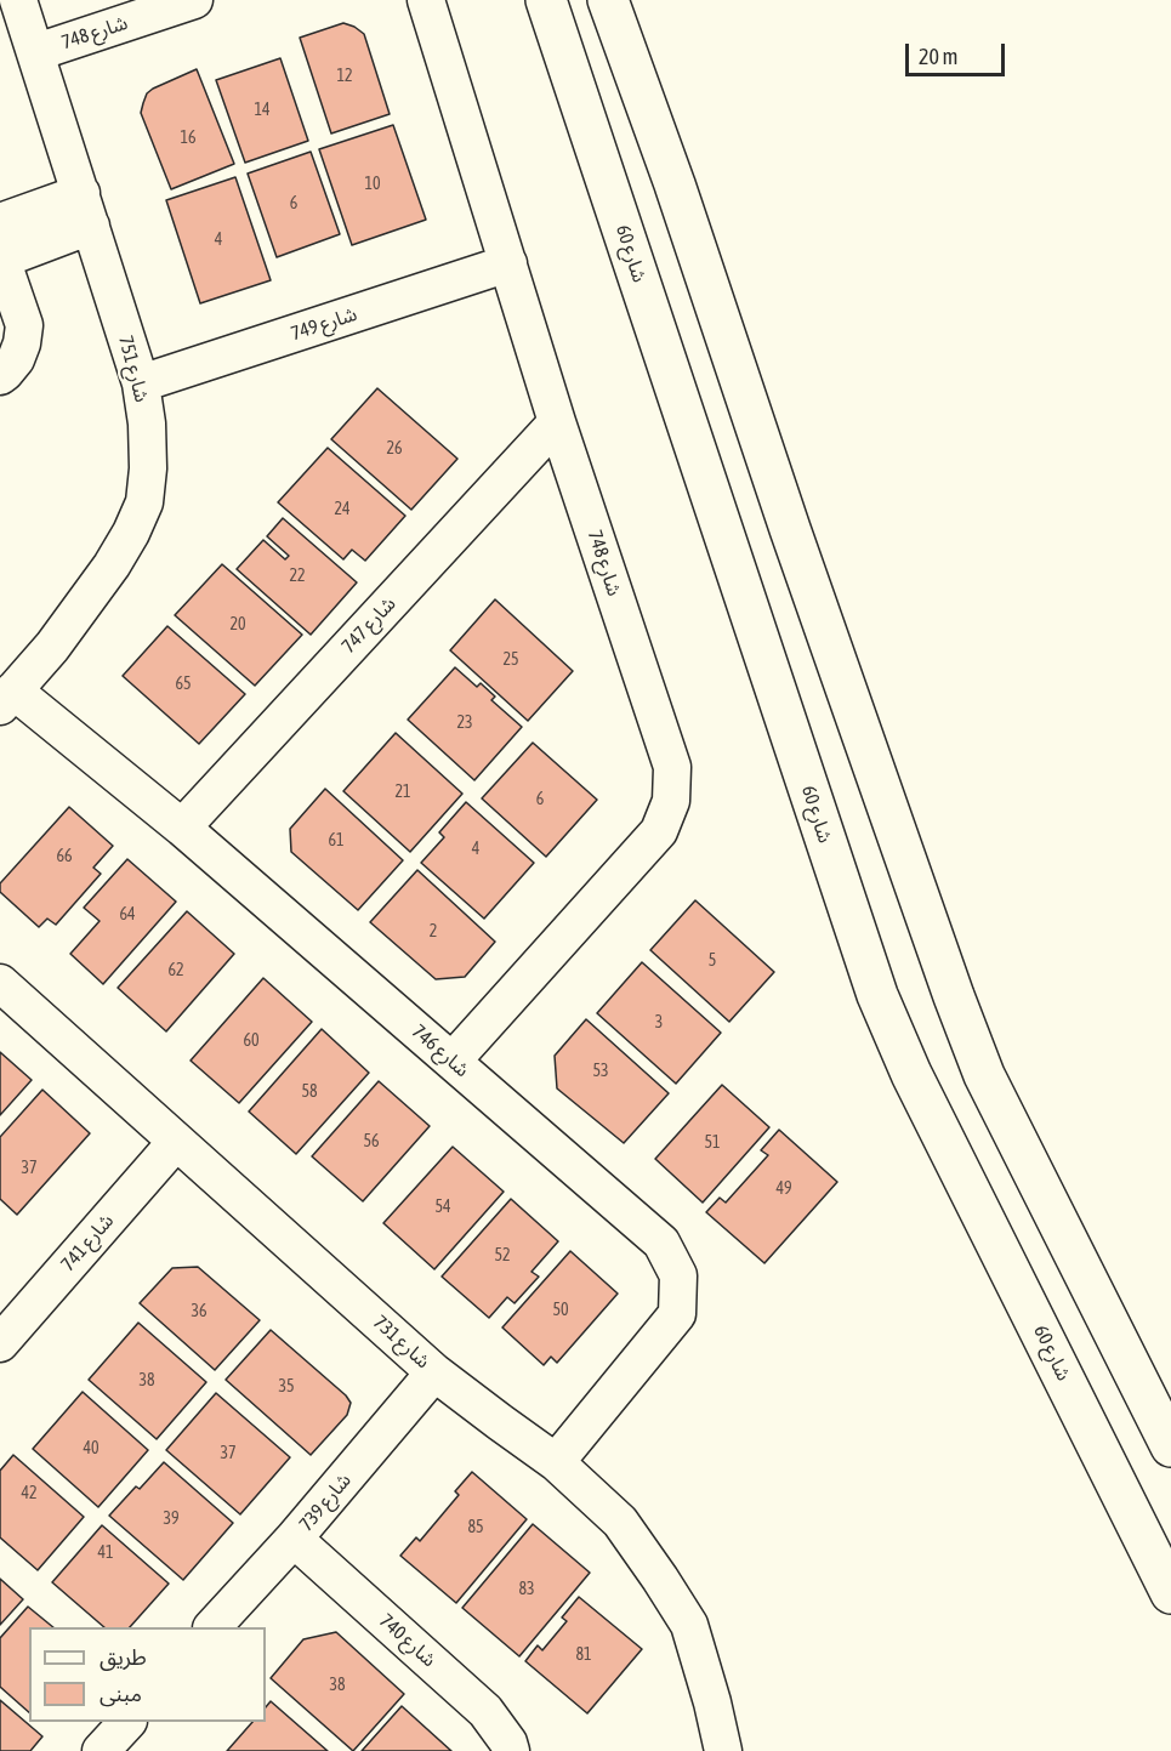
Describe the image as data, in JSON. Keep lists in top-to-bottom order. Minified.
{"streets":{"main road":["شارع 60"],"street":["شارع 748","شارع 749","شارع 751","شارع 747","شارع 746","شارع 741","شارع 731","شارع 739","شارع 740"]},"crossings":[["شارع 748","شارع 749"],["شارع 748","شارع 751"],["شارع 748","شارع 747"],["شارع 748","شارع 746"],["شارع 749","شارع 751"],["شارع 751","شارع 746"],["شارع 747","شارع 746"],["شارع 746","شارع 731"],["شارع 741","شارع 731"],["شارع 731","شارع 739"],["شارع 739","شارع 740"]],"house_numbers":["12","14","16","10","6","4","26","24","22","20","25","65","23","21","6","61","4","66","64","2","5","62","3","60","53","58","56","51","37","49","54","52","50","36","38","35","40","37","42","39","85","41","83","81","38"],"legend":["طريق","مبنى"],"scale_bar":"20 m"}
